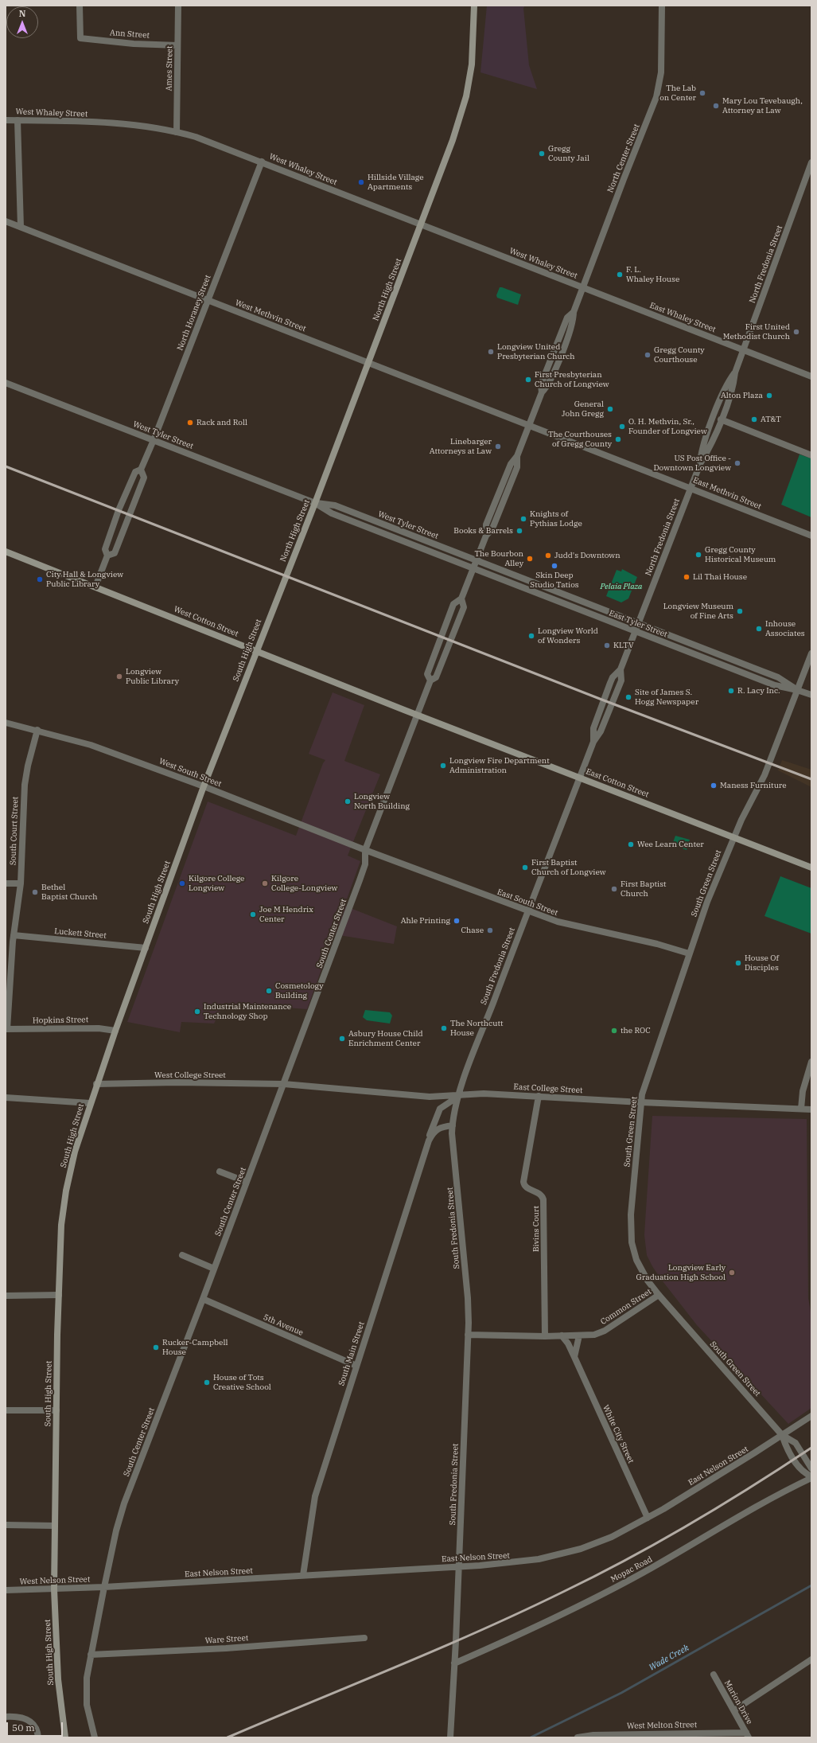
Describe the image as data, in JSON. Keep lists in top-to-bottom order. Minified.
{"streets":{"main road":["North High Street","West Cotton Street","South High Street","East Cotton Street"],"street":["Ann Street","Ames Street","West Whaley Street","North Center Street","North Fredonia Street","North Horaney Street","West Methvin Street","East Whaley Street","West Tyler Street","East Methvin Street","East Tyler Street","West South Street","South Court Street","South Green Street","East South Street","Luckett Street","South Center Street","South Fredonia Street","Hopkins Street","West College Street","East College Street","Bivins Court","Common Street","5th Avenue","South Main Street","White City Street","East Nelson Street","Mopac Road","West Nelson Street","Ware Street","Marion Drive","West Melton Street"]},"crossings":[["Ann Street","Ames Street"],["Ames Street","West Whaley Street"],["West Whaley Street","North Center Street"],["West Whaley Street","North High Street"],["West Whaley Street","North Horaney Street"],["West Whaley Street","East Whaley Street"],["North Center Street","West Methvin Street"],["North Center Street","East Whaley Street"],["North Center Street","West Tyler Street"],["North Center Street","East Methvin Street"],["North Center Street","East Tyler Street"],["North Center Street","South Center Street"],["North Fredonia Street","East Whaley Street"],["North Fredonia Street","East Methvin Street"],["North Fredonia Street","East Tyler Street"],["North Fredonia Street","South Fredonia Street"],["North High Street","West Methvin Street"],["North High Street","West Tyler Street"],["North High Street","South High Street"],["North Horaney Street","West Methvin Street"],["North Horaney Street","West Tyler Street"],["West Methvin Street","East Methvin Street"],["West Tyler Street","East Tyler Street"],["West Cotton Street","South High Street"],["West Cotton Street","East Cotton Street"],["West Cotton Street","South Center Street"],["East Tyler Street","South Green Street"],["South High Street","West South Street"],["South High Street","Luckett Street"],["South High Street","Hopkins Street"],["South High Street","West College Street"],["South High Street","West Nelson Street"],["West South Street","South Court Street"],["West South Street","East South Street"],["West South Street","South Center Street"],["East Cotton Street","South Green Street"],["East Cotton Street","South Center Street"],["East Cotton Street","South Fredonia Street"],["South Court Street","Luckett Street"],["South Court Street","Hopkins Street"],["South Green Street","East South Street"],["South Green Street","East College Street"],["South Green Street","Common Street"],["South Green Street","East Nelson Street"],["South Green Street","Mopac Road"],["East South Street","South Center Street"],["East South Street","South Fredonia Street"],["South Center Street","West College Street"],["South Center Street","East College Street"],["South Center Street","5th Avenue"],["South Center Street","East Nelson Street"],["South Center Street","West Nelson Street"],["South Center Street","Ware Street"],["South Fredonia Street","East College Street"],["South Fredonia Street","Common Street"],["South Fredonia Street","South Main Street"],["South Fredonia Street","East Nelson Street"],["South Fredonia Street","Mopac Road"],["West College Street","East College Street"],["East College Street","Bivins Court"],["East College Street","South Main Street"],["Bivins Court","Common Street"],["Common Street","White City Street"],["5th Avenue","South Main Street"],["South Main Street","East Nelson Street"],["White City Street","East Nelson Street"],["East Nelson Street","West Nelson Street"],["Marion Drive","West Melton Street"]],"water":["Wade Creek"],"parks":["Pelaia Plaza"],"places":["The Lab on Center","Mary Lou Tevebaugh, Attorney at Law","Gregg County Jail","Hillside Village Apartments","F. L. Whaley House","First United Methodist Church","Longview United Presbyterian Church","Gregg County Courthouse","First Presbyterian Church of Longview","Alton Plaza","General John Gregg","AT&T","Rack and Roll","O. H. Methvin, Sr., Founder of Longview","The Courthouses of Gregg County","Linebarger Attorneys at Law","US Post Office - Downtown Longview","Knights of Pythias Lodge","Books & Barrels","Gregg County Historical Museum","Judd's Downtown","The Bourbon Alley","Skin Deep Studio Tatios","Lil Thai House","City Hall & Longview Public Library","Longview Museum of Fine Arts","Inhouse Associates","Longview World of Wonders","KLTV","Longview Public Library","R. Lacy Inc.","Site of James S. Hogg Newspaper","Longview Fire Department Administration","Maness Furniture","Longview North Building","Wee Learn Center","First Baptist Church of Longview","Kilgore College Longview","Kilgore College-Longview","First Baptist Church","Bethel Baptist Church","Joe M Hendrix Center","Ahle Printing","Chase","House Of Disciples","Cosmetology Building","Industrial Maintenance Technology Shop","The Northcutt House","the ROC","Asbury House Child Enrichment Center","Longview Early Graduation High School","Rucker-Campbell House","House of Tots Creative School"],"scale_bar":"50 m","north":"top"}
